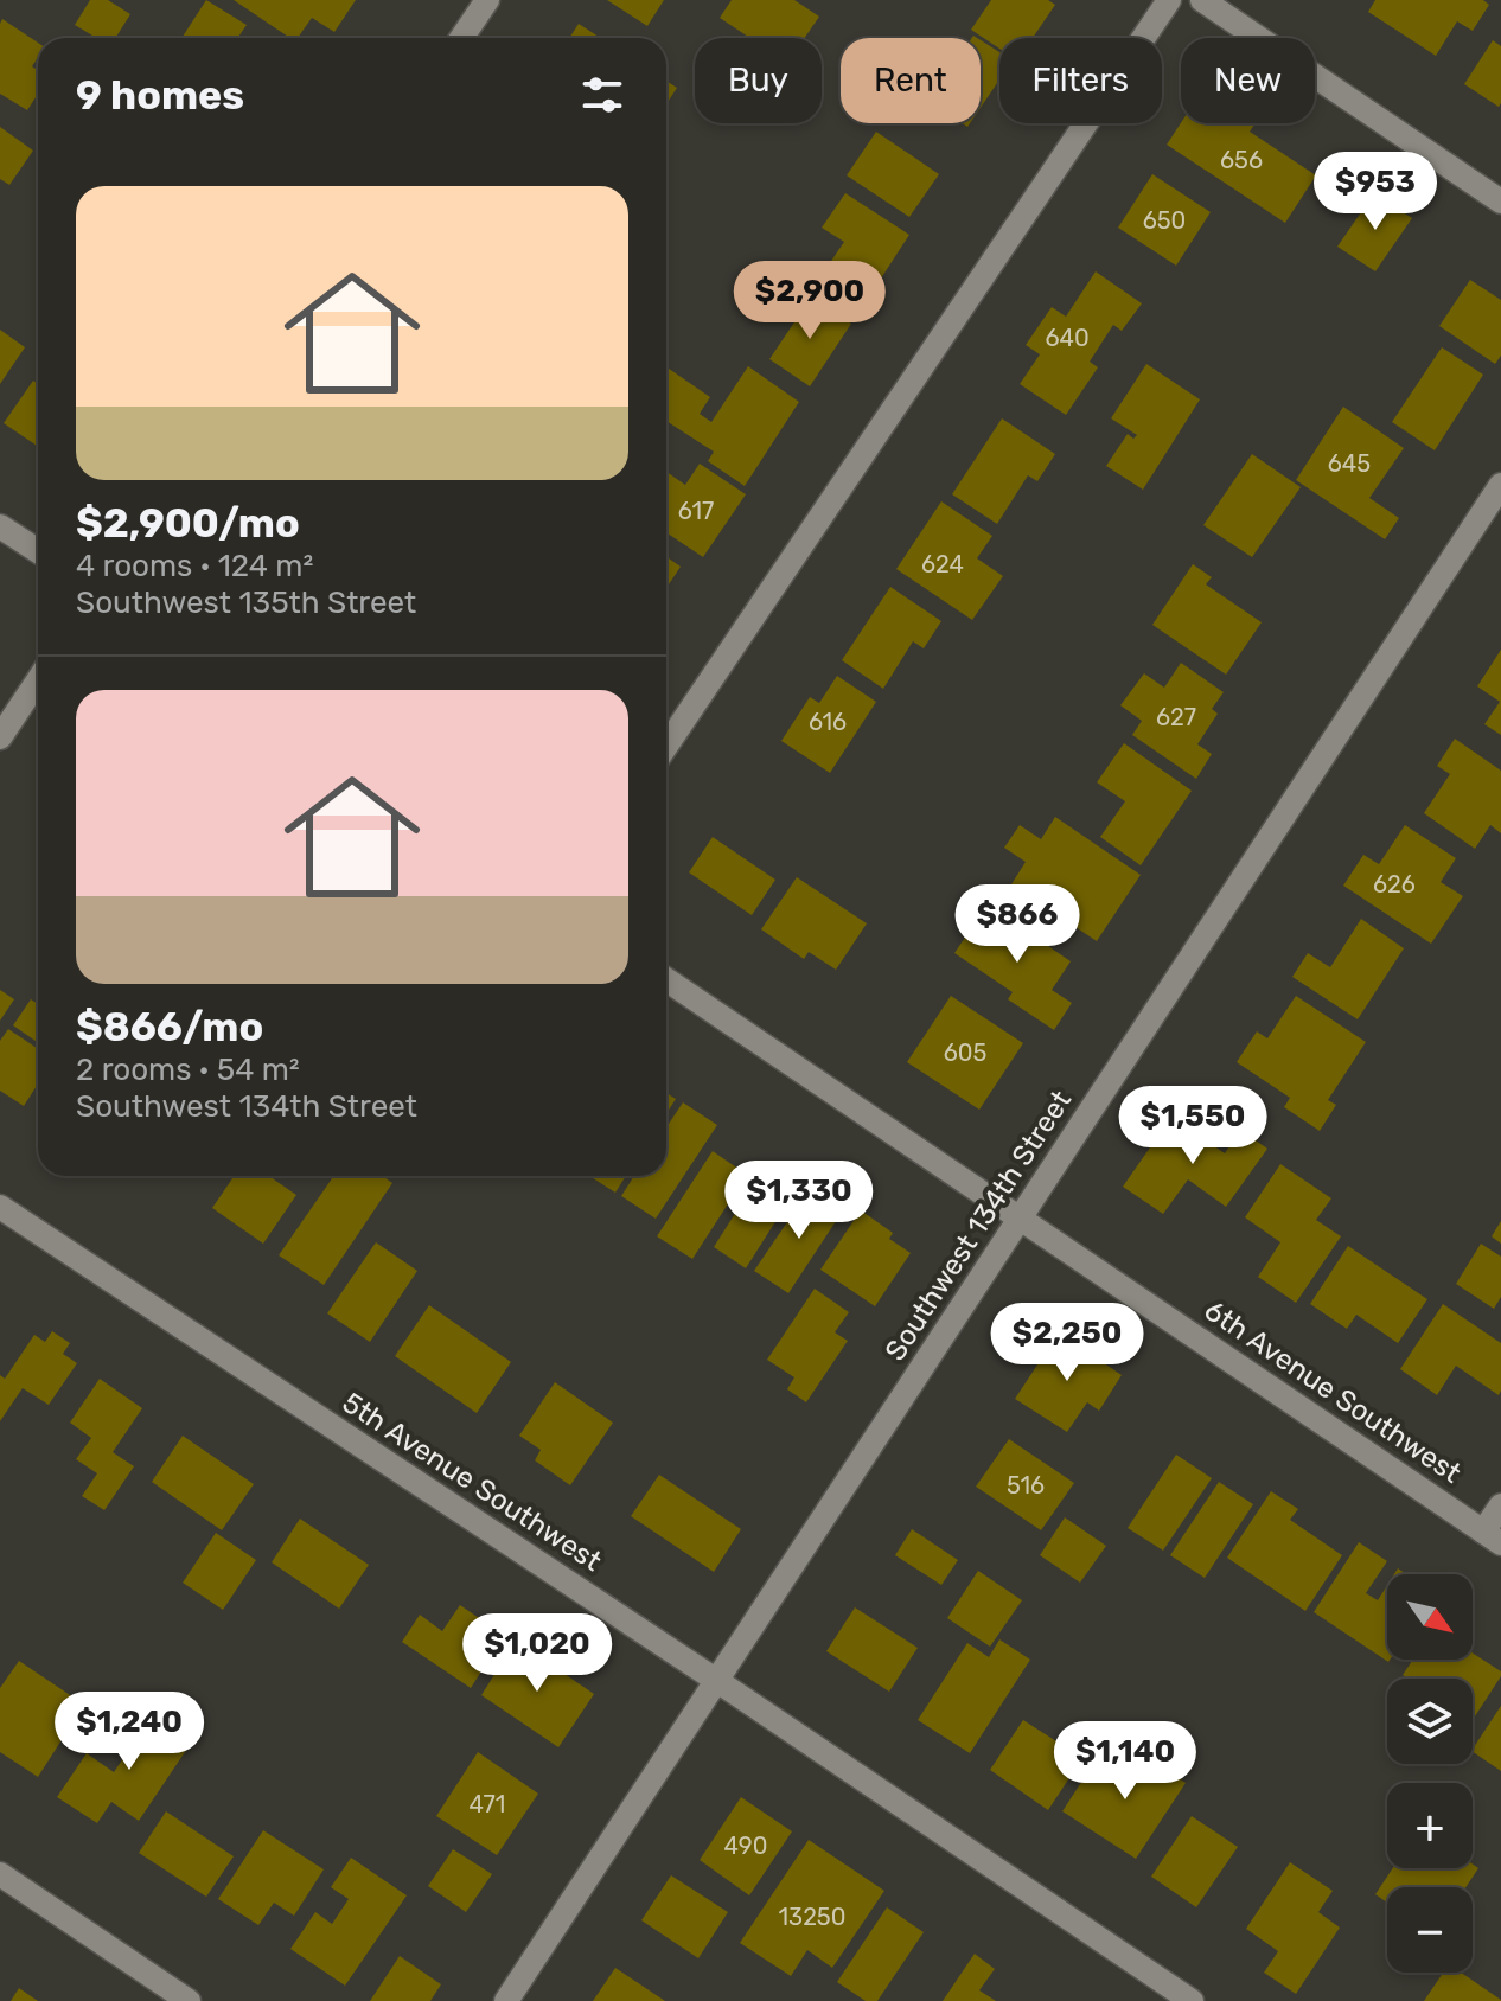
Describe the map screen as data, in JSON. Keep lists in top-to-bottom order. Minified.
{"streets":{"street":["Southwest 134th Street","6th Avenue Southwest","5th Avenue Southwest"]},"crossings":[["Southwest 134th Street","6th Avenue Southwest"],["Southwest 134th Street","5th Avenue Southwest"]],"house_numbers":["656","650","640","645","617","624","627","616","626","605","516","471","490","13250"],"north":"bottom right","page":{"chip":["Buy","Rent","Filters","New"],"heading":"9 homes","price":["$953","$2,900","$866","$1,550","$1,330","$2,250","$1,020","$1,240","$1,140"],"list":[{"name":"$2,900/mo","note":"4 rooms · 124 m² · Southwest 135th Street"},{"name":"$866/mo","note":"2 rooms · 54 m² · Southwest 134th Street"}],"map_buttons":["+","−"]}}
